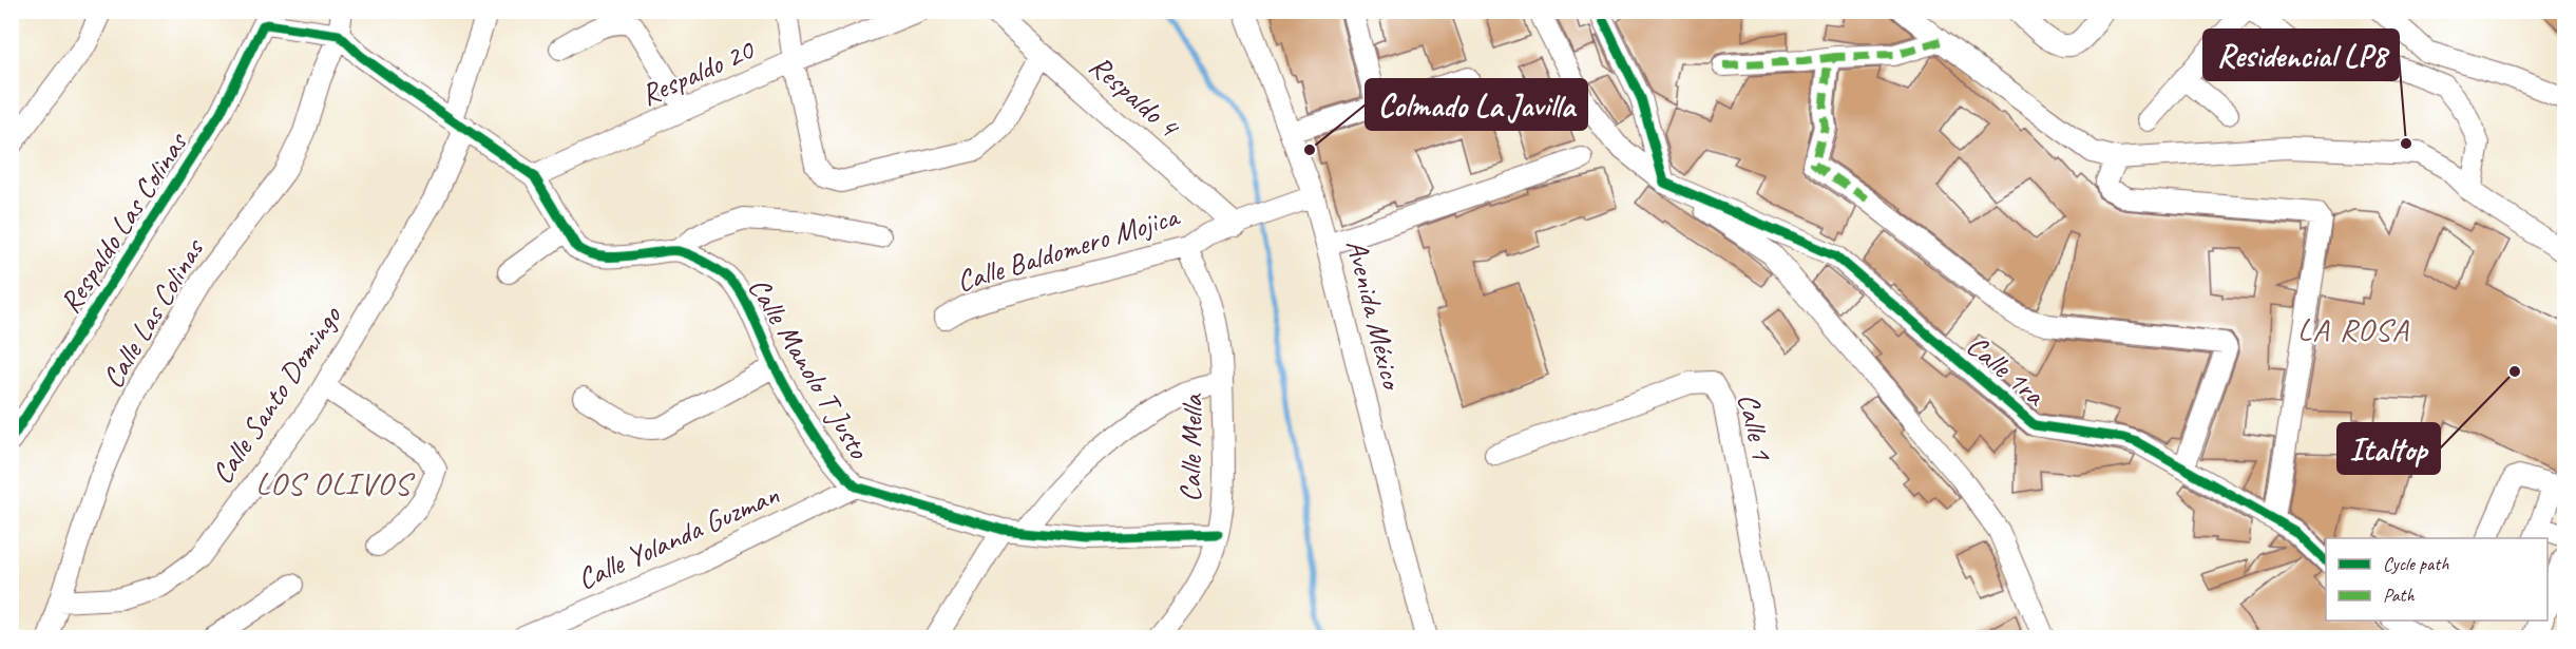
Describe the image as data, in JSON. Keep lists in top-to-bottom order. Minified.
{"streets":{"street":["Respaldo 20","Respaldo 4","Respaldo Las Colinas","Calle Baldomero Mojica","Calle Las Colinas","Avenida México","Calle Manolo T Justo","Calle 1ra","Calle Santo Domingo","Calle 1","Calle Mella","Calle Yolanda Guzman"]},"crossings":[["Respaldo 20","Calle Manolo T Justo"],["Respaldo 4","Calle Baldomero Mojica"],["Respaldo Las Colinas","Calle Las Colinas"],["Respaldo Las Colinas","Calle Manolo T Justo"],["Calle Baldomero Mojica","Avenida México"],["Calle Baldomero Mojica","Calle Mella"],["Calle Las Colinas","Calle Manolo T Justo"],["Calle Las Colinas","Calle Santo Domingo"],["Calle Manolo T Justo","Calle Santo Domingo"],["Calle Manolo T Justo","Calle Mella"],["Calle Manolo T Justo","Calle Yolanda Guzman"]],"districts":["LA ROSA","LOS OLIVOS"],"places":["Residencial LP8","Colmado La Javilla","Italtop"],"legend":["Cycle path","Path"]}
